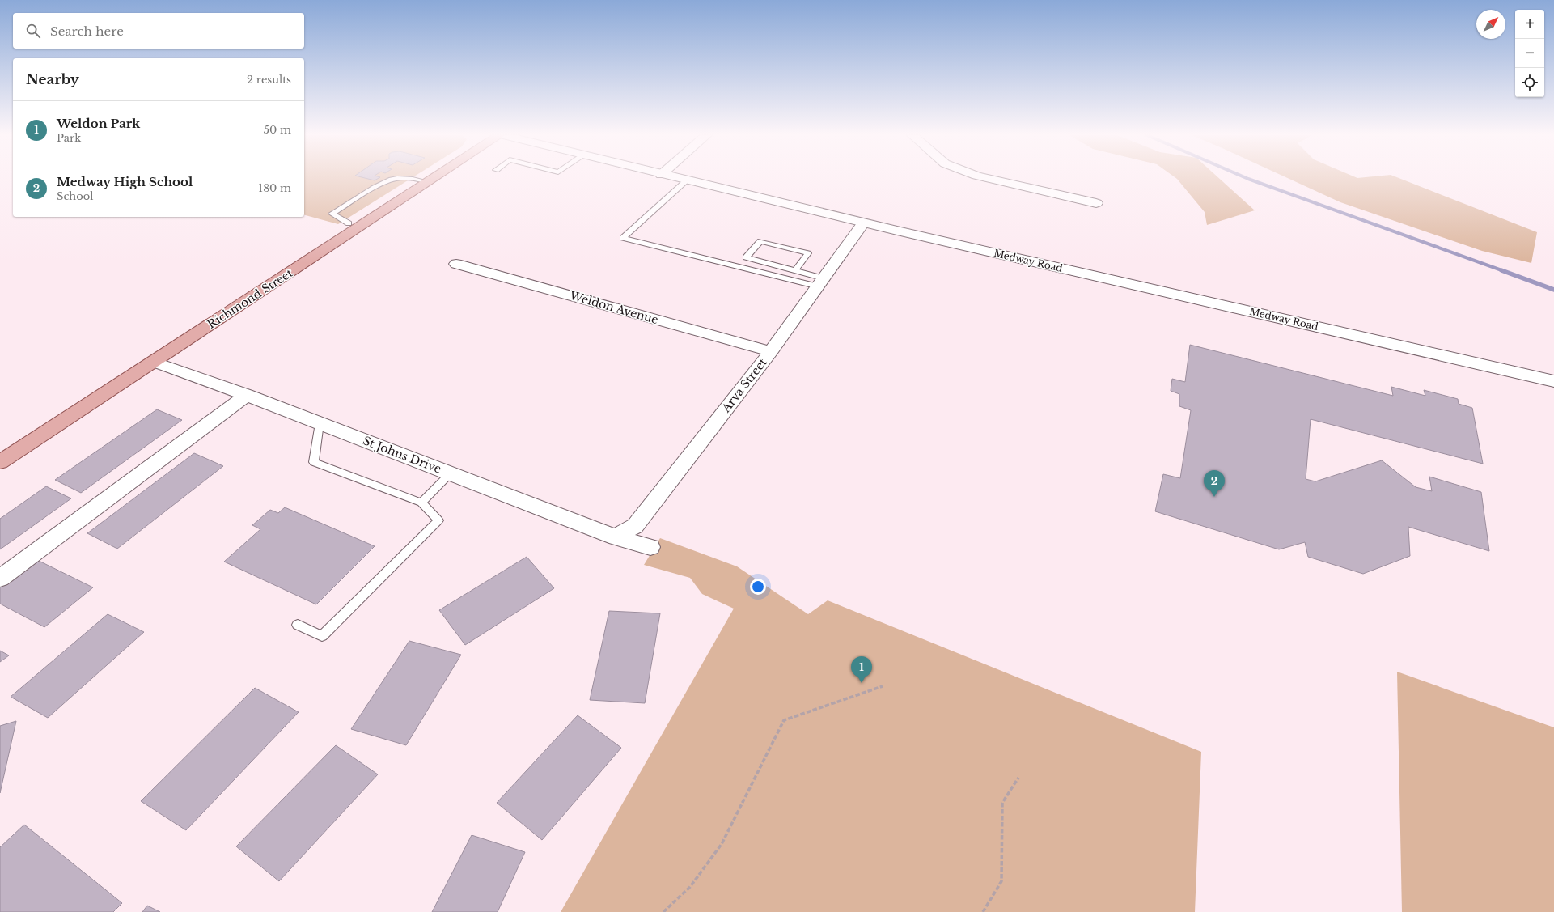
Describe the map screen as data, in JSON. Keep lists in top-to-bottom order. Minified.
{"streets":{"main road":["Richmond Street"],"street":["Medway Road","Weldon Avenue","Arva Street","St Johns Drive"]},"crossings":[["Medway Road","Arva Street"],["Richmond Street","St Johns Drive"],["Weldon Avenue","Arva Street"],["Arva Street","St Johns Drive"]],"north":"top right","page":{"map_buttons":["+","−"],"search":"Search here","heading":["Nearby","2 results"],"list":[{"mark":"1","name":"Weldon Park","note":"Park","value":"50 m"},{"mark":"2","name":"Medway High School","note":"School","value":"180 m"}],"pins":["2","1"]}}
